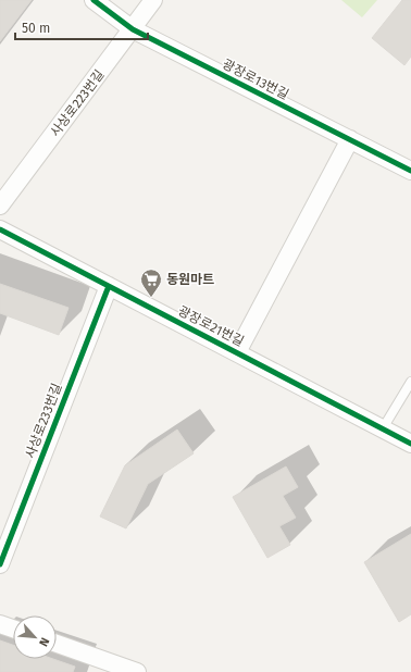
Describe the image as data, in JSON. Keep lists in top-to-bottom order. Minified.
{"streets":{"street":["광장로13번길","사상로223번길","광장로21번길","사상로233번길"]},"crossings":[["광장로13번길","사상로223번길"],["광장로21번길","사상로233번길"]],"places":{"supermarket":["동원마트"]},"scale_bar":"50 m","north":"bottom right"}
